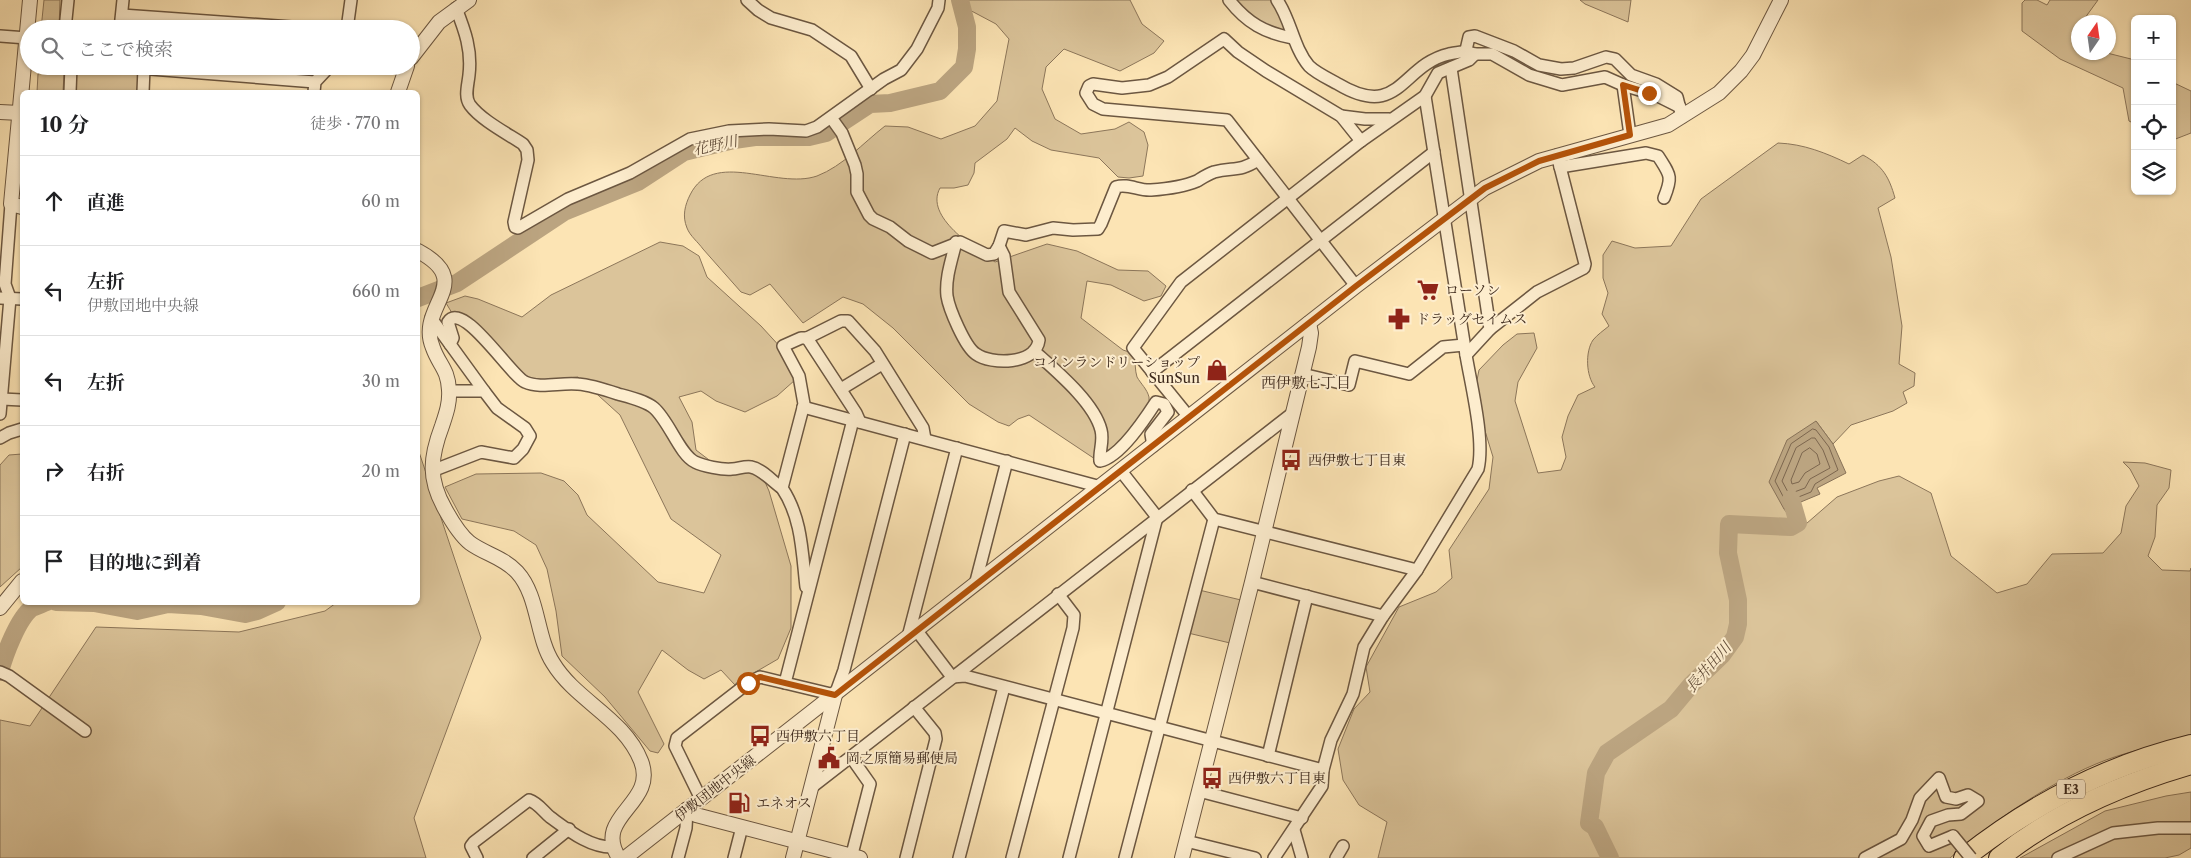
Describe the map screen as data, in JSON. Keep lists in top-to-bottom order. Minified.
{"streets":{"highway":["E3"],"street":["伊敷団地中央線"]},"districts":["西伊敷七丁目"],"water":["花野川","長井田川"],"places":{"supermarket":["ローソン"],"pharmacy":["ドラッグセイムス"],"shop":["コインランドリーショップ SunSun"],"bus stop":["西伊敷七丁目東","西伊敷六丁目","西伊敷六丁目東"],"public building":["岡之原簡易郵便局"],"fuel station":["エネオス"]},"north":"top","page":{"map_buttons":["+","−"],"search":"ここで検索","heading":["10 分","徒歩 · 770 m"],"list":[["直進","60 m"],["左折","伊敷団地中央線","660 m"],["左折","30 m"],["右折","20 m"],"目的地に到着"]}}
